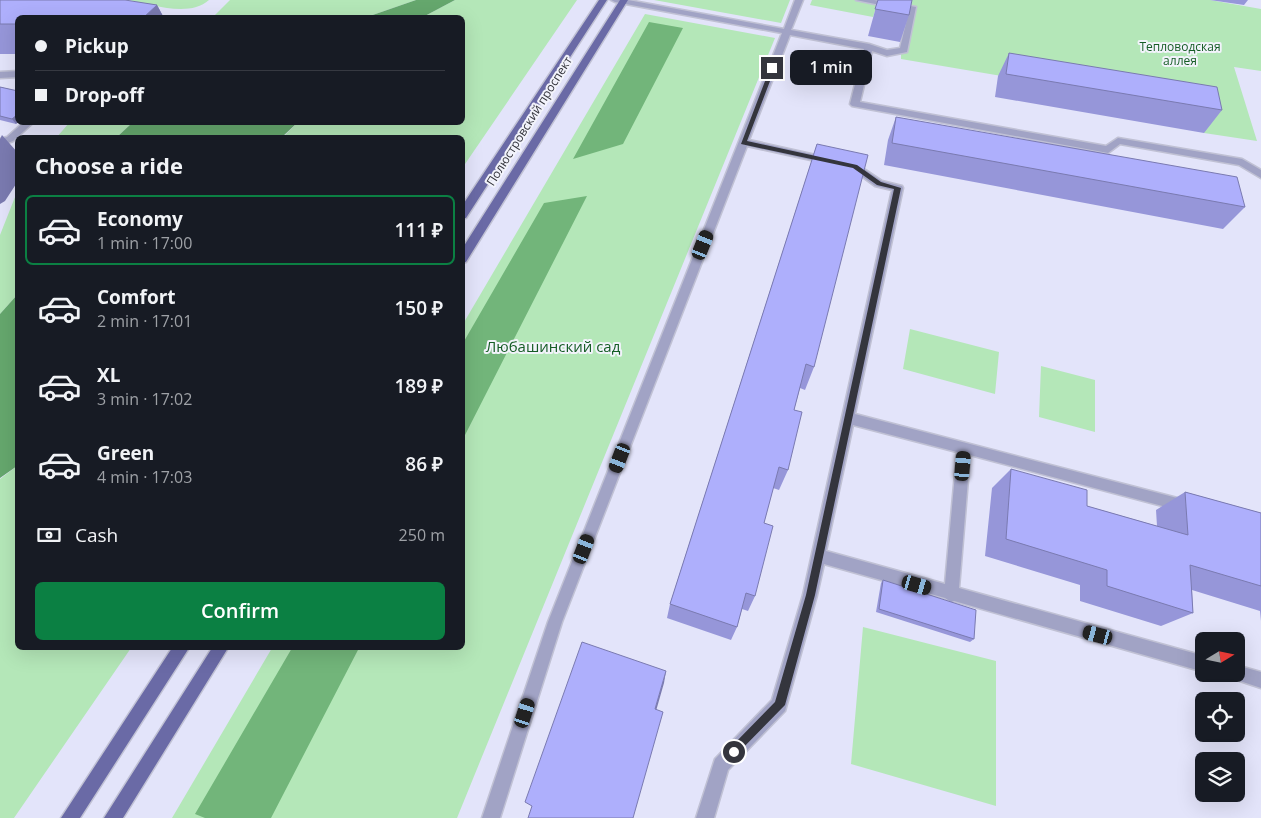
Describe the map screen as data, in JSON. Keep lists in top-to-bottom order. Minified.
{"streets":{"main road":["Полюстровский проспект"]},"parks":["Тепловодская аллея","Любашинский сад"],"north":"right","page":{"banner":["Pickup","Drop-off"],"bubble":"1 min","heading":"Choose a ride","list":[{"name":"Economy","note":"1 min · 17:00","value":"111 ₽"},{"name":"Comfort","note":"2 min · 17:01","value":"150 ₽"},{"name":"XL","note":"3 min · 17:02","value":"189 ₽"},{"name":"Green","note":"4 min · 17:03","value":"86 ₽"}],"pay":["Cash","250 m"],"buttons":"Confirm"}}
